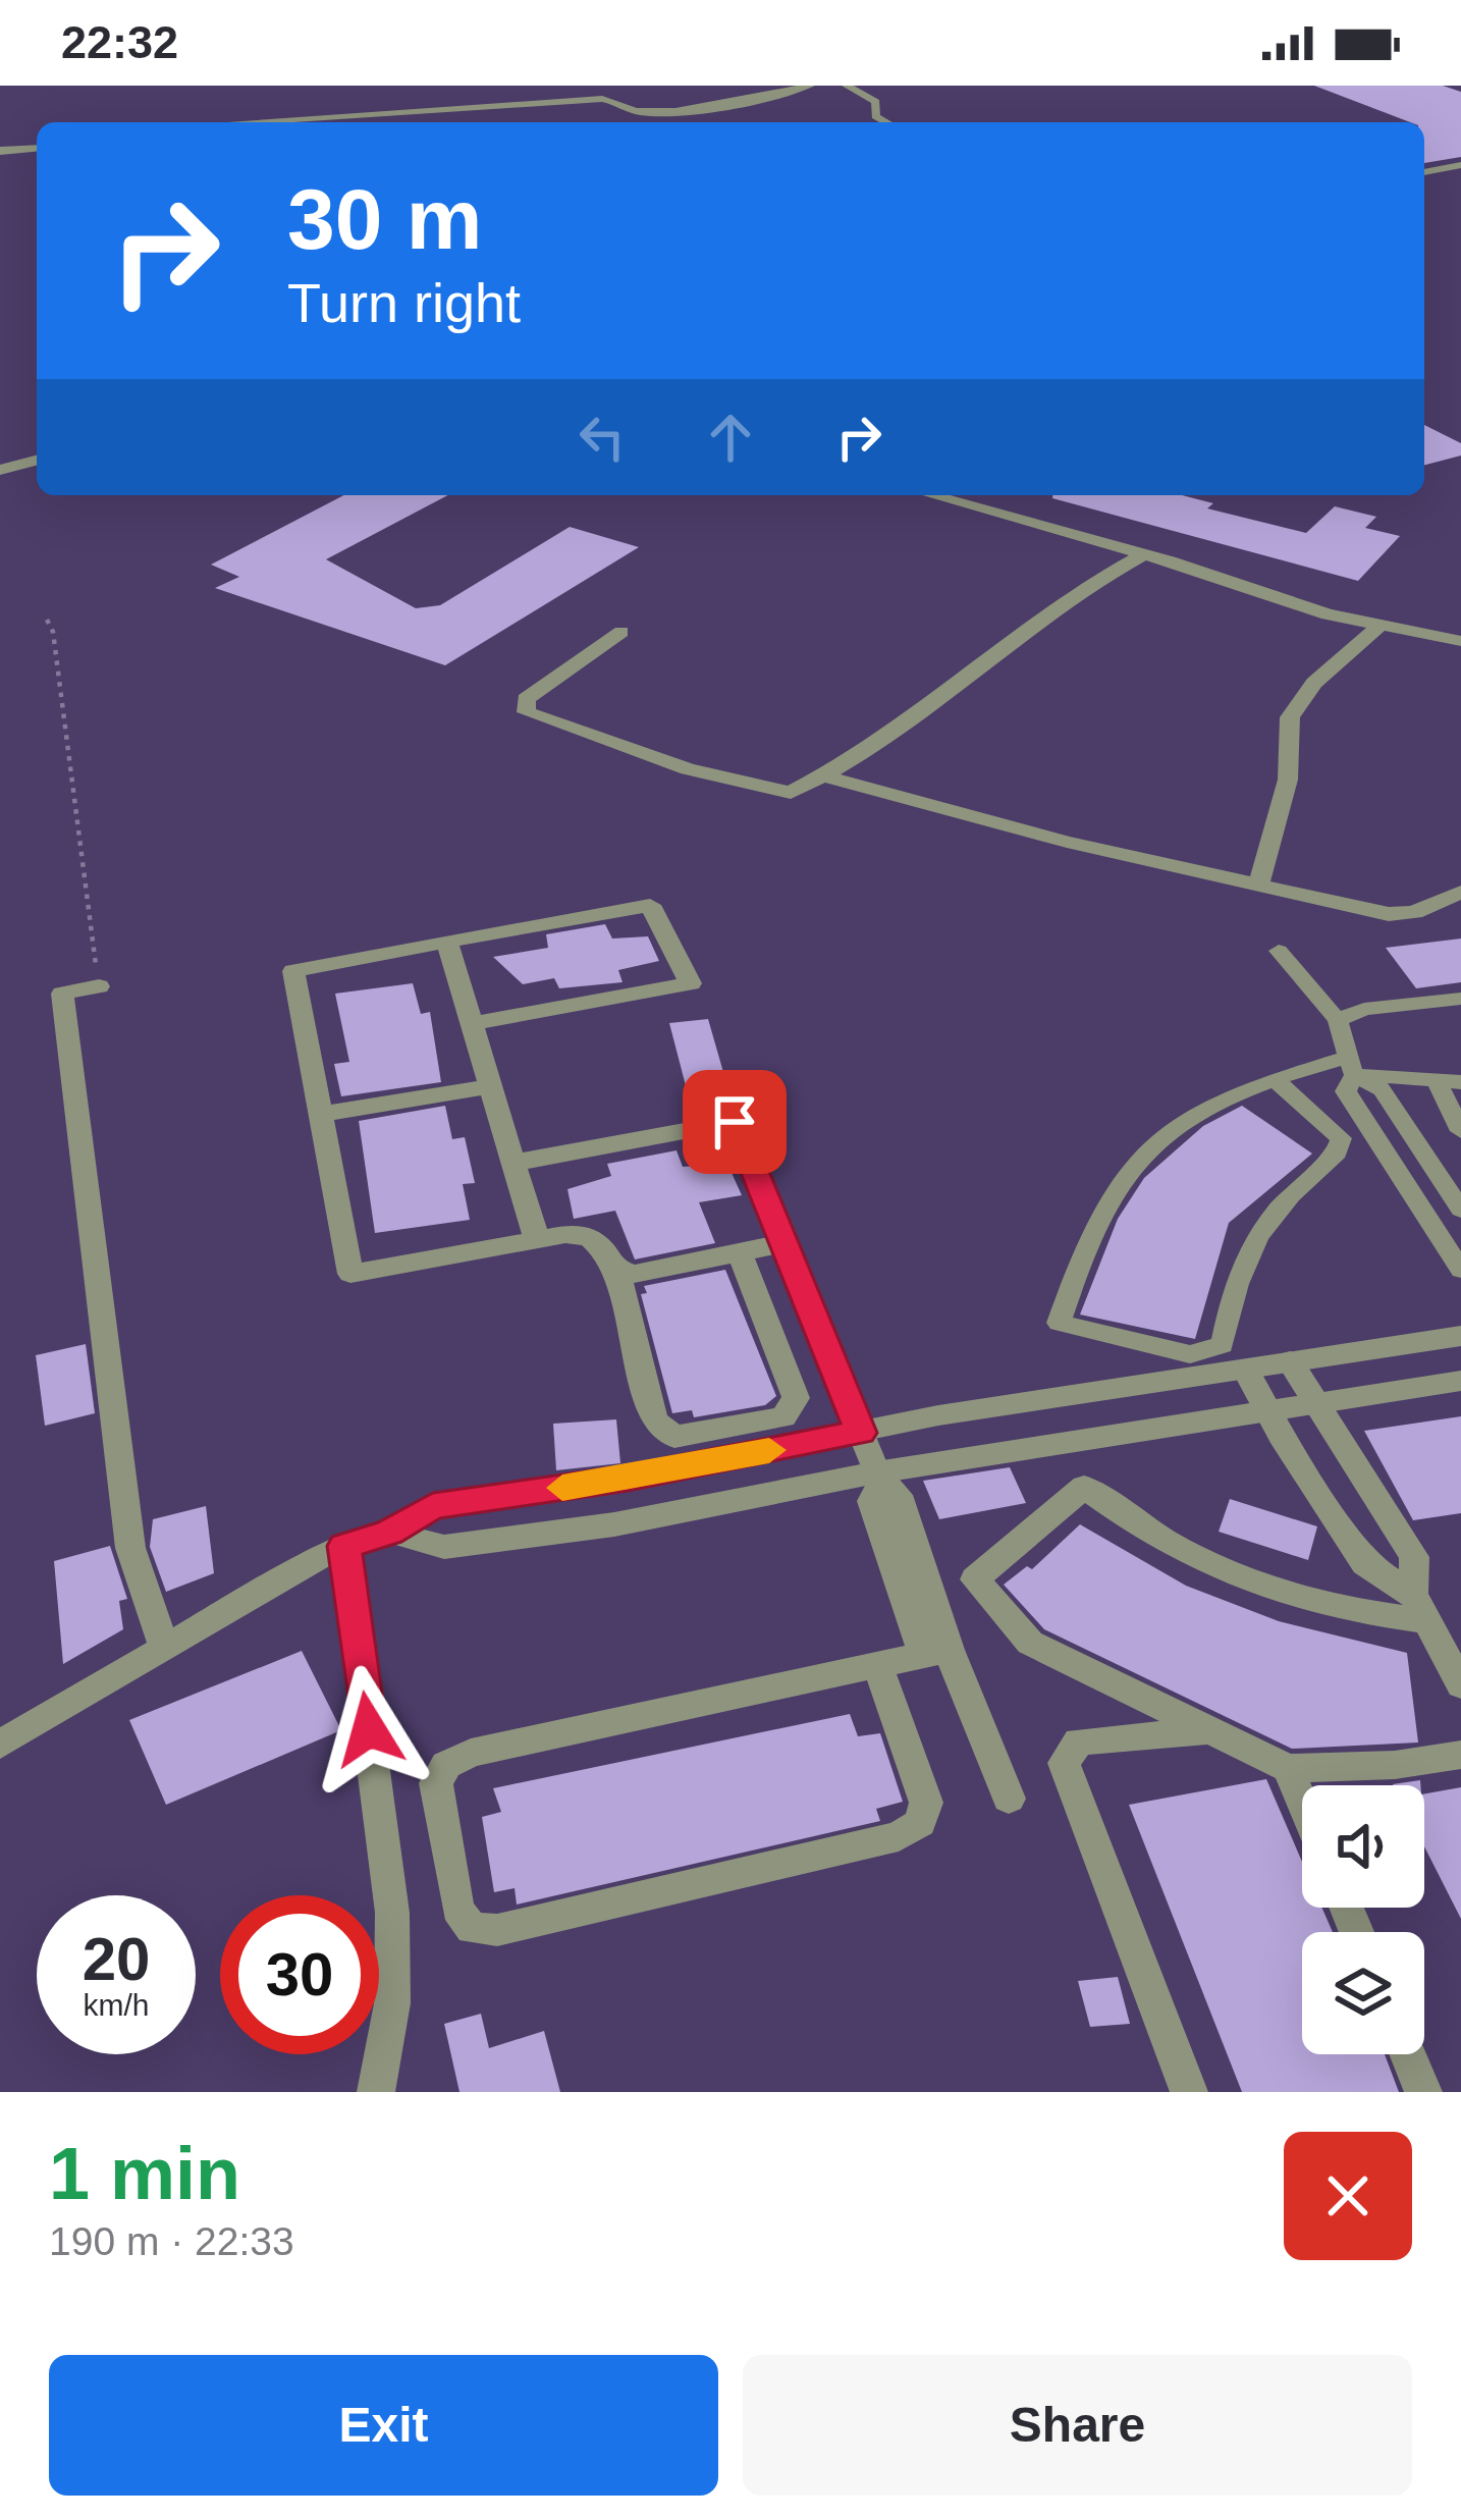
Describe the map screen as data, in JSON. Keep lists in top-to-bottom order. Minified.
{"page":{"status":"22:32","turn":["30 m","Turn right"],"speed":"20 km/h","limit":"30","heading":["1 min","190 m · 22:33"],"buttons":["Exit","Share"]}}
